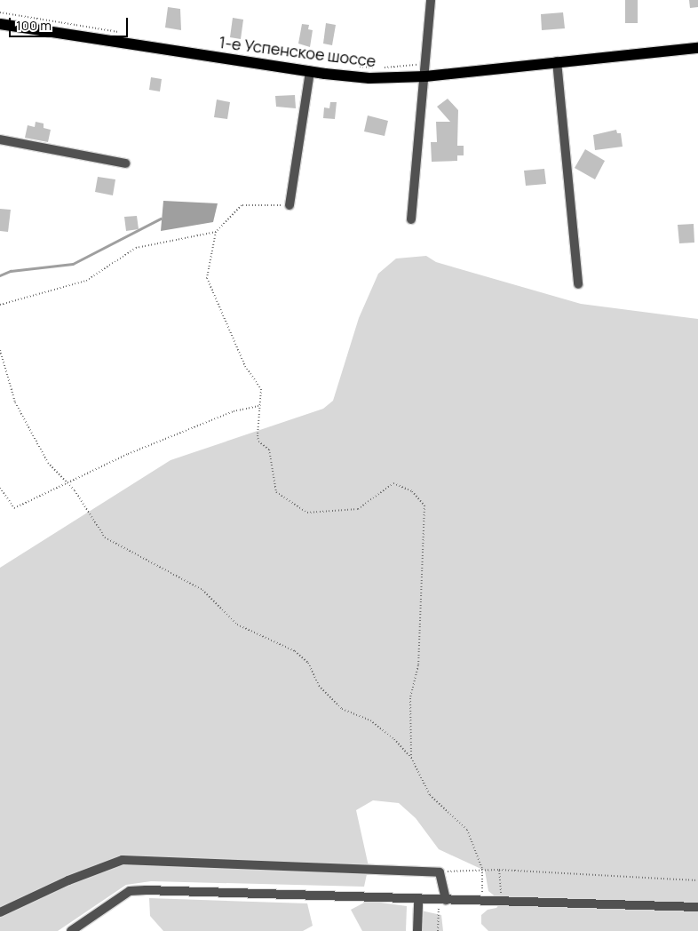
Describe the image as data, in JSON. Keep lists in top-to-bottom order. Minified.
{"streets":{"main road":["1-е Успенское шоссе"]},"scale_bar":"100 m"}
